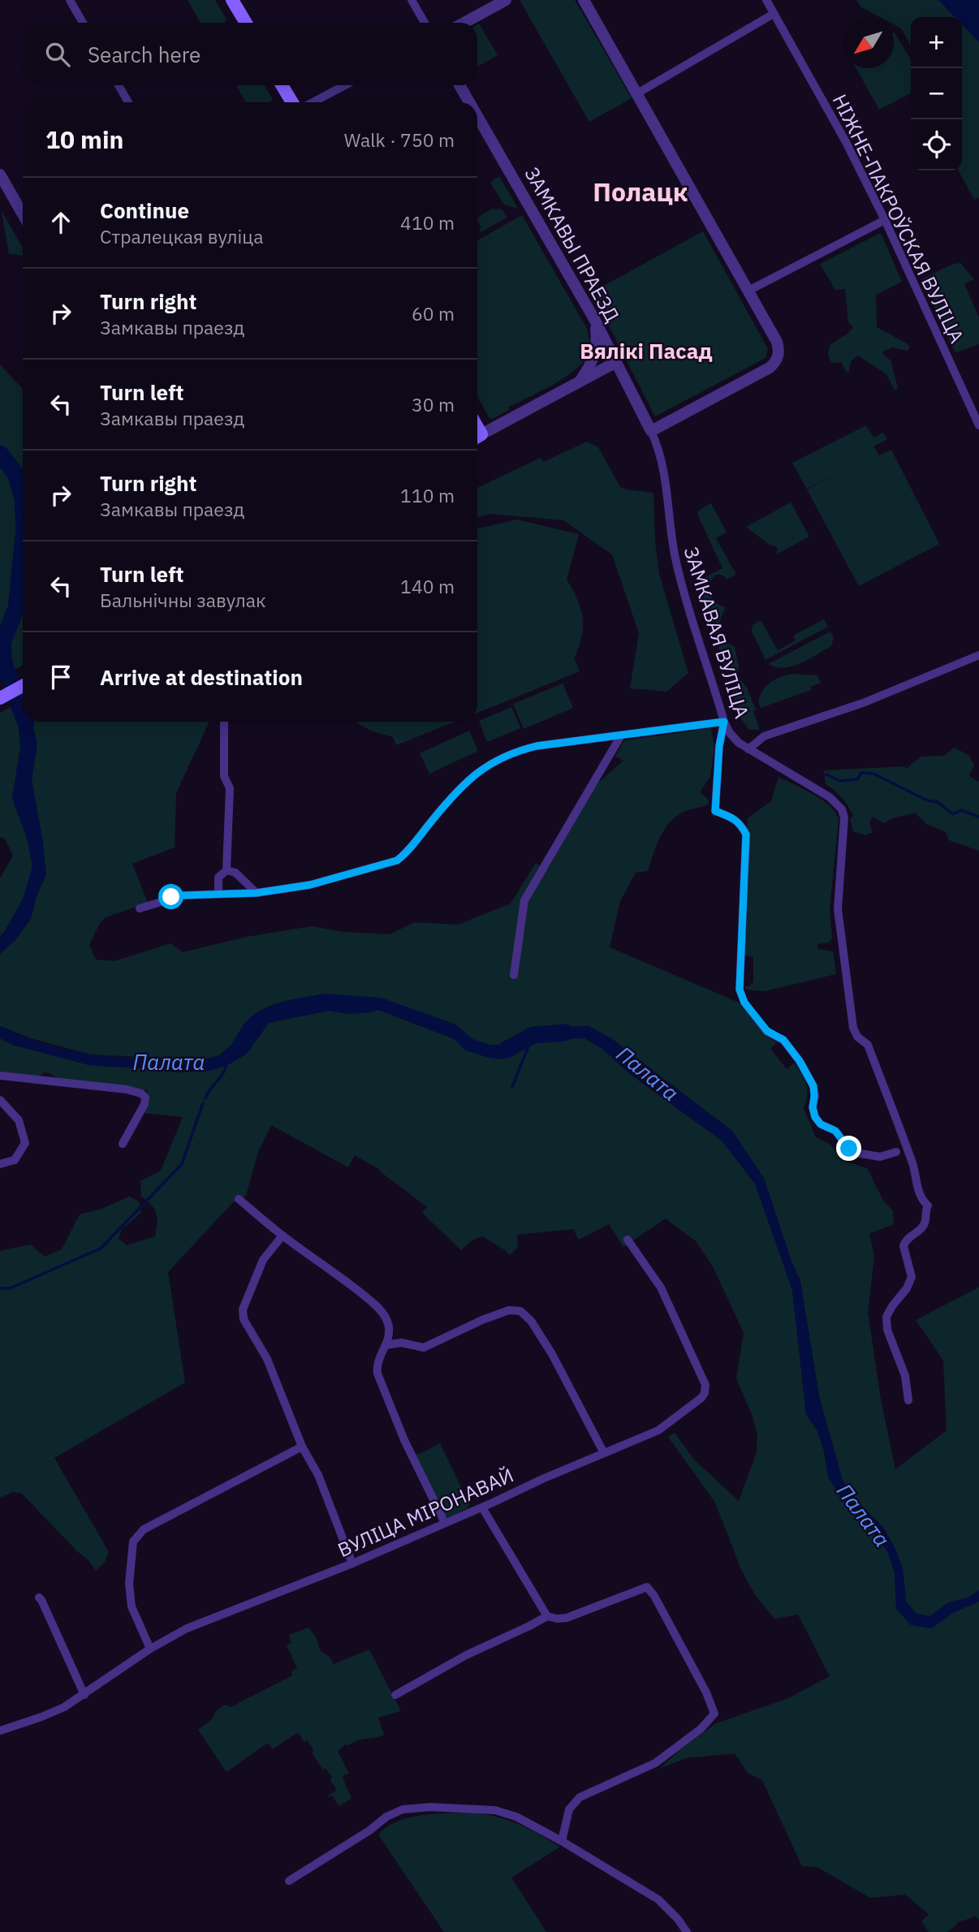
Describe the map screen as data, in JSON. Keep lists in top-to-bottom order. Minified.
{"streets":{"street":["НІЖНЕ-ПАКРОЎСКАЯ ВУЛІЦА","ЗАМКАВЫ ПРАЕЗД","ЗАМКАВАЯ ВУЛІЦА","ВУЛІЦА МІРОНАВАЙ"]},"crossings":[["ЗАМКАВЫ ПРАЕЗД","ЗАМКАВАЯ ВУЛІЦА"]],"districts":["Полацк","Вялікі Пасад"],"water":["Палата"],"north":"bottom left","page":{"map_buttons":["+","−"],"search":"Search here","heading":["10 min","Walk · 750 m"],"list":[["Continue","Стралецкая вуліца","410 m"],["Turn right","Замкавы праезд","60 m"],["Turn left","Замкавы праезд","30 m"],["Turn right","Замкавы праезд","110 m"],["Turn left","Бальнічны завулак","140 m"],"Arrive at destination"]}}
